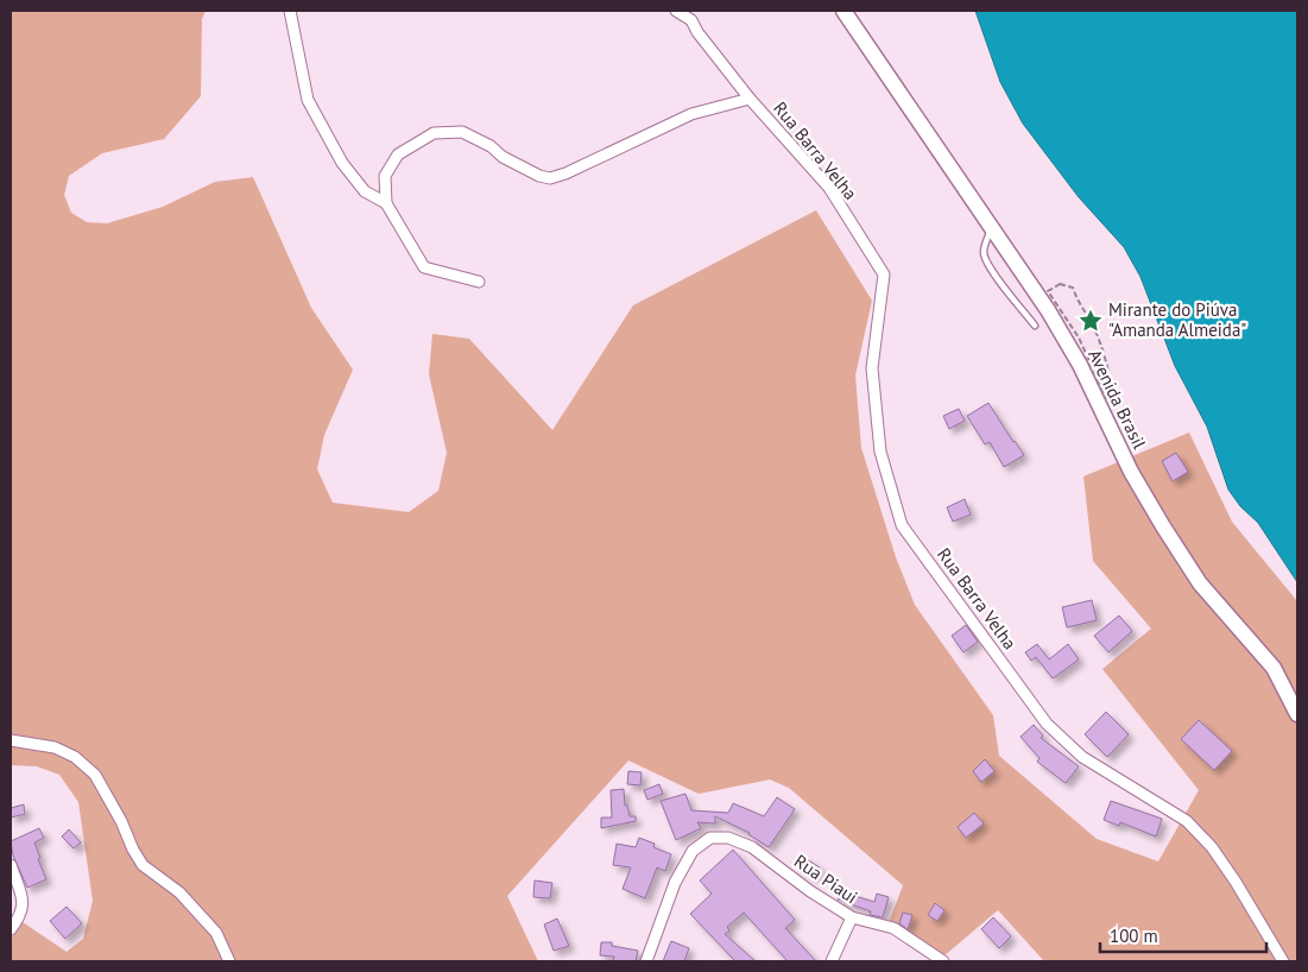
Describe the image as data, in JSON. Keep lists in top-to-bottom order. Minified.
{"streets":{"main road":["Avenida Brasil"],"street":["Rua Barra Velha","Rua Piaui"]},"places":{"place":["Mirante do Piúva \"Amanda Almeida\""]},"scale_bar":"100 m"}
